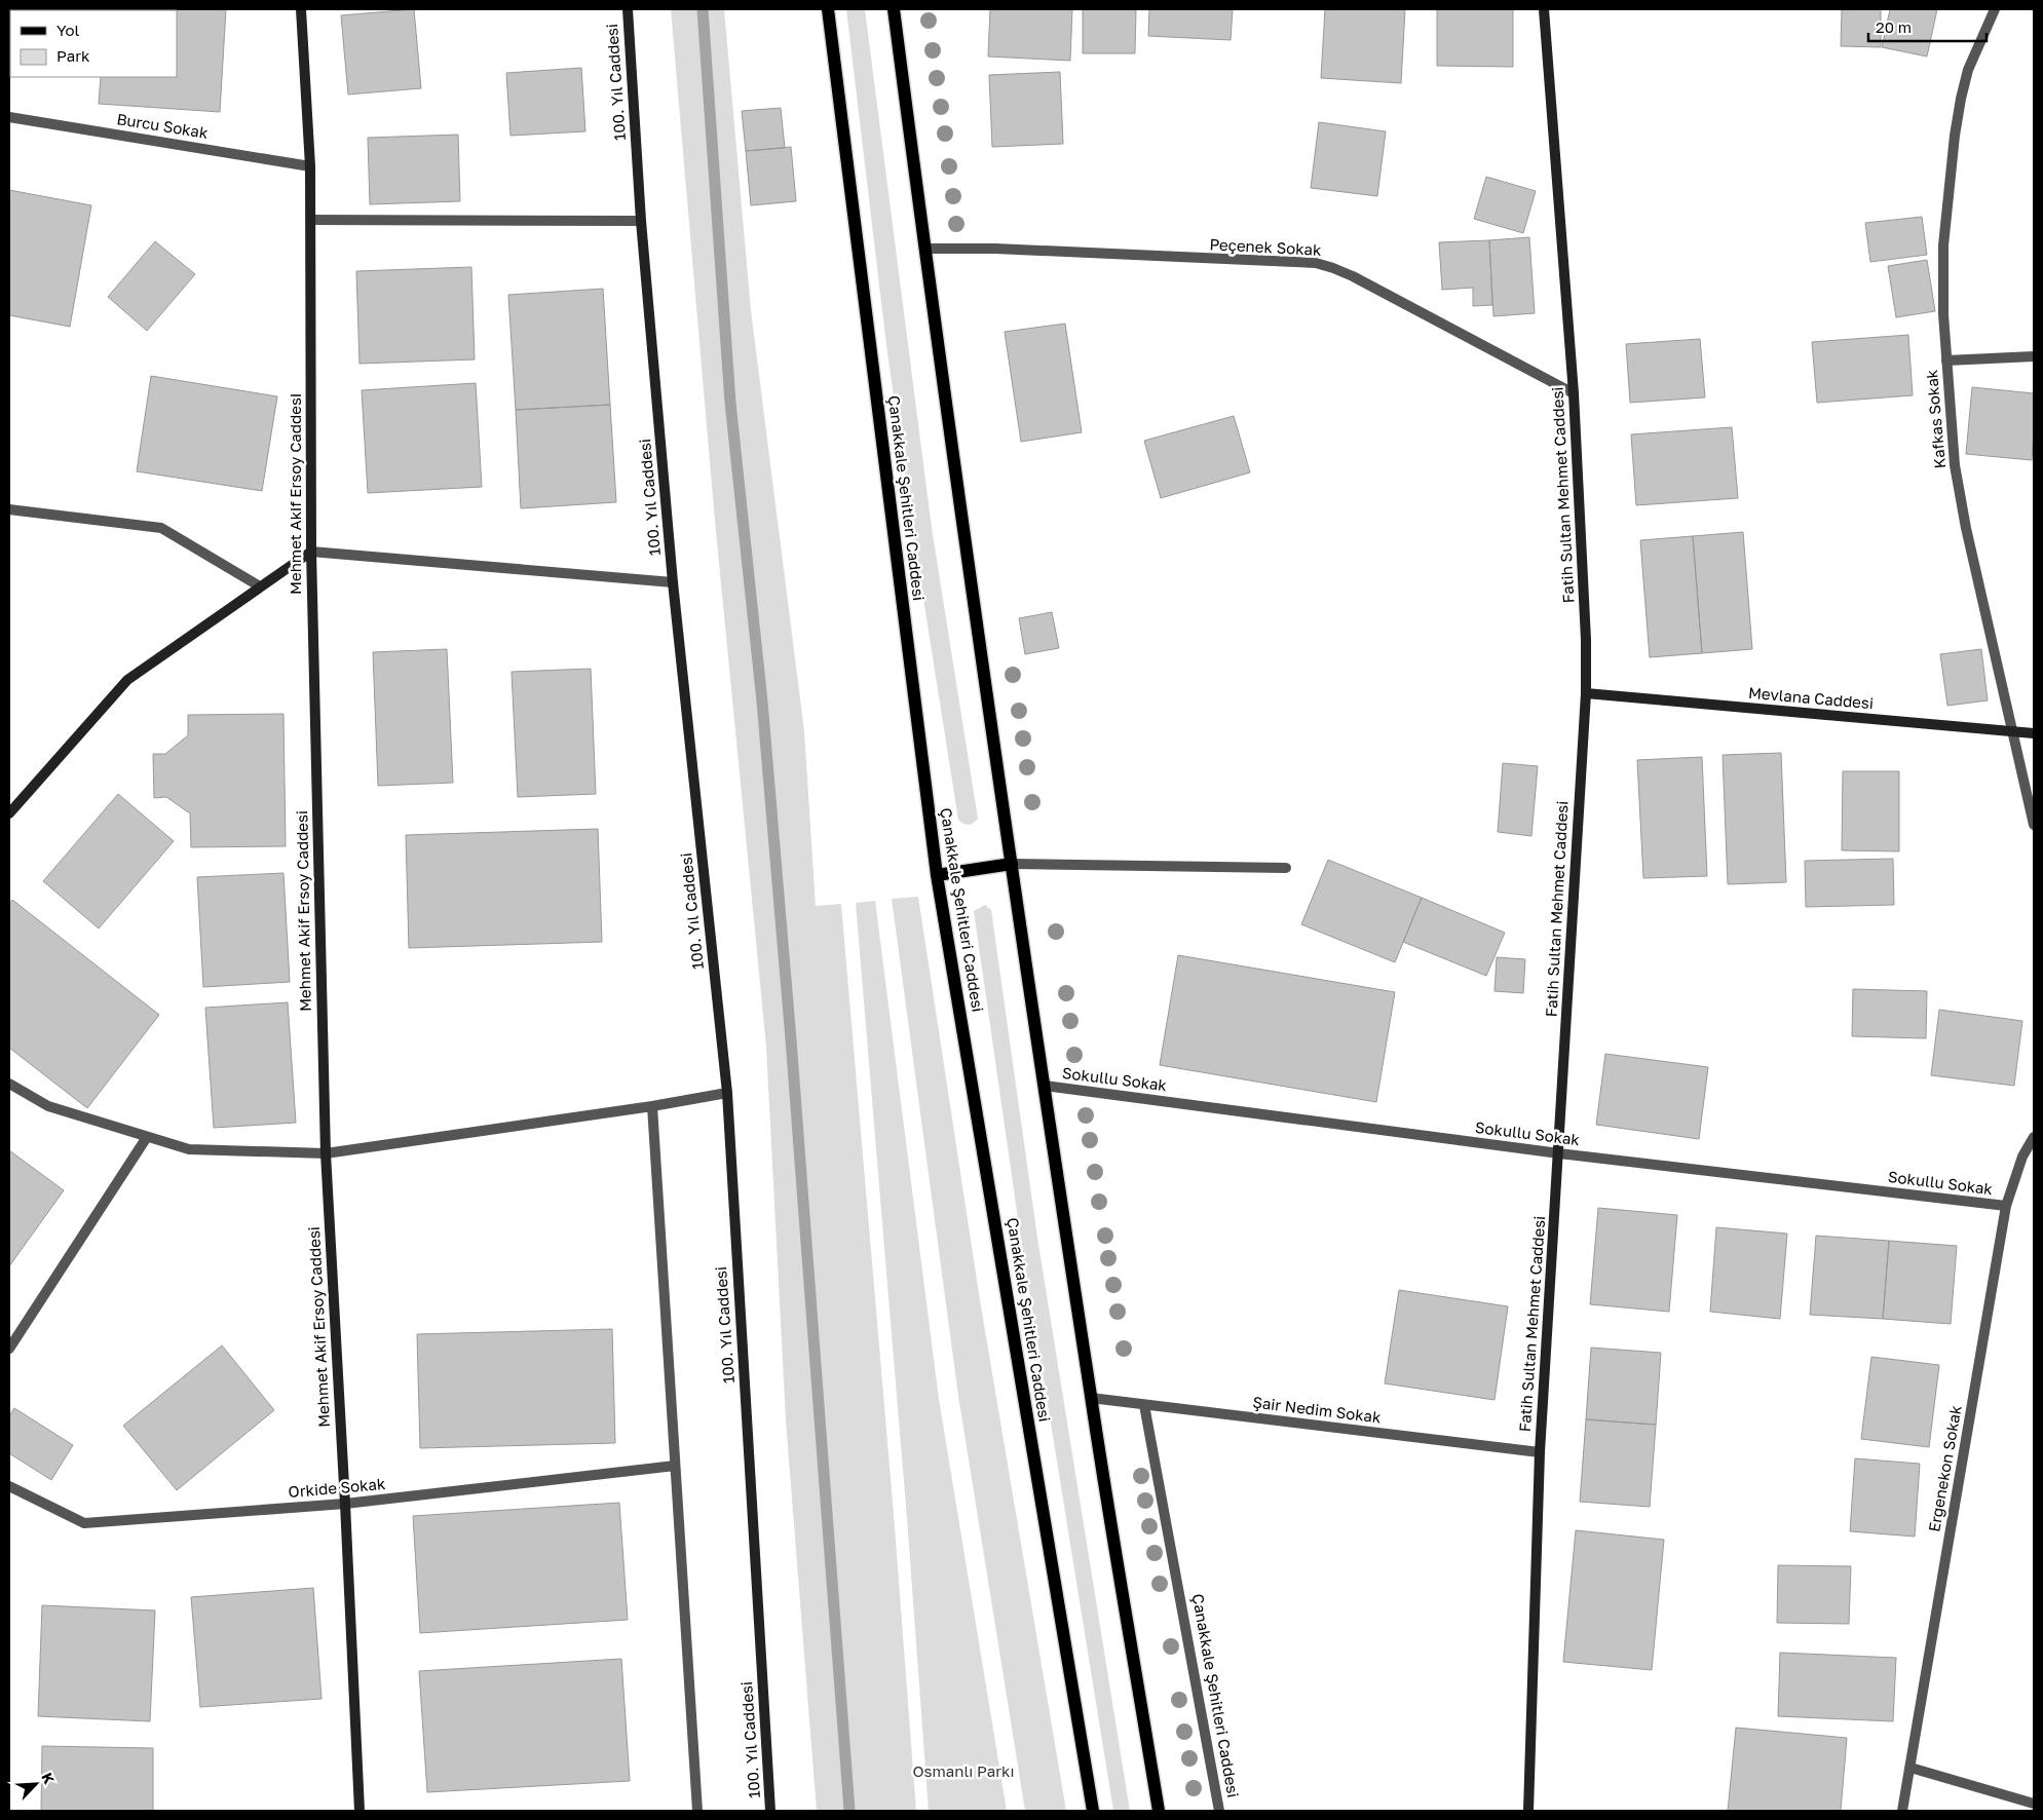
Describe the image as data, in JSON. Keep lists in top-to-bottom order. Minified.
{"streets":{"main road":["Çanakkale Şehitleri Caddesi"],"street":["100. Yıl Caddesi","Burcu Sokak","Peçenek Sokak","Kafkas Sokak","Mehmet Akif Ersoy Caddesi","Fatih Sultan Mehmet Caddesi","Mevlana Caddesi","Sokullu Sokak","Şair Nedim Sokak","Ergenekon Sokak","Orkide Sokak"]},"crossings":[["Burcu Sokak","Mehmet Akif Ersoy Caddesi"],["Peçenek Sokak","Fatih Sultan Mehmet Caddesi"],["Kafkas Sokak","Mevlana Caddesi"],["Mehmet Akif Ersoy Caddesi","Orkide Sokak"],["Fatih Sultan Mehmet Caddesi","Mevlana Caddesi"],["Fatih Sultan Mehmet Caddesi","Sokullu Sokak"],["Fatih Sultan Mehmet Caddesi","Şair Nedim Sokak"],["Çanakkale Şehitleri Caddesi","Şair Nedim Sokak"],["Sokullu Sokak","Ergenekon Sokak"]],"parks":["Osmanlı Parkı"],"legend":["Yol","Park"],"scale_bar":"20 m","north":"top right"}
